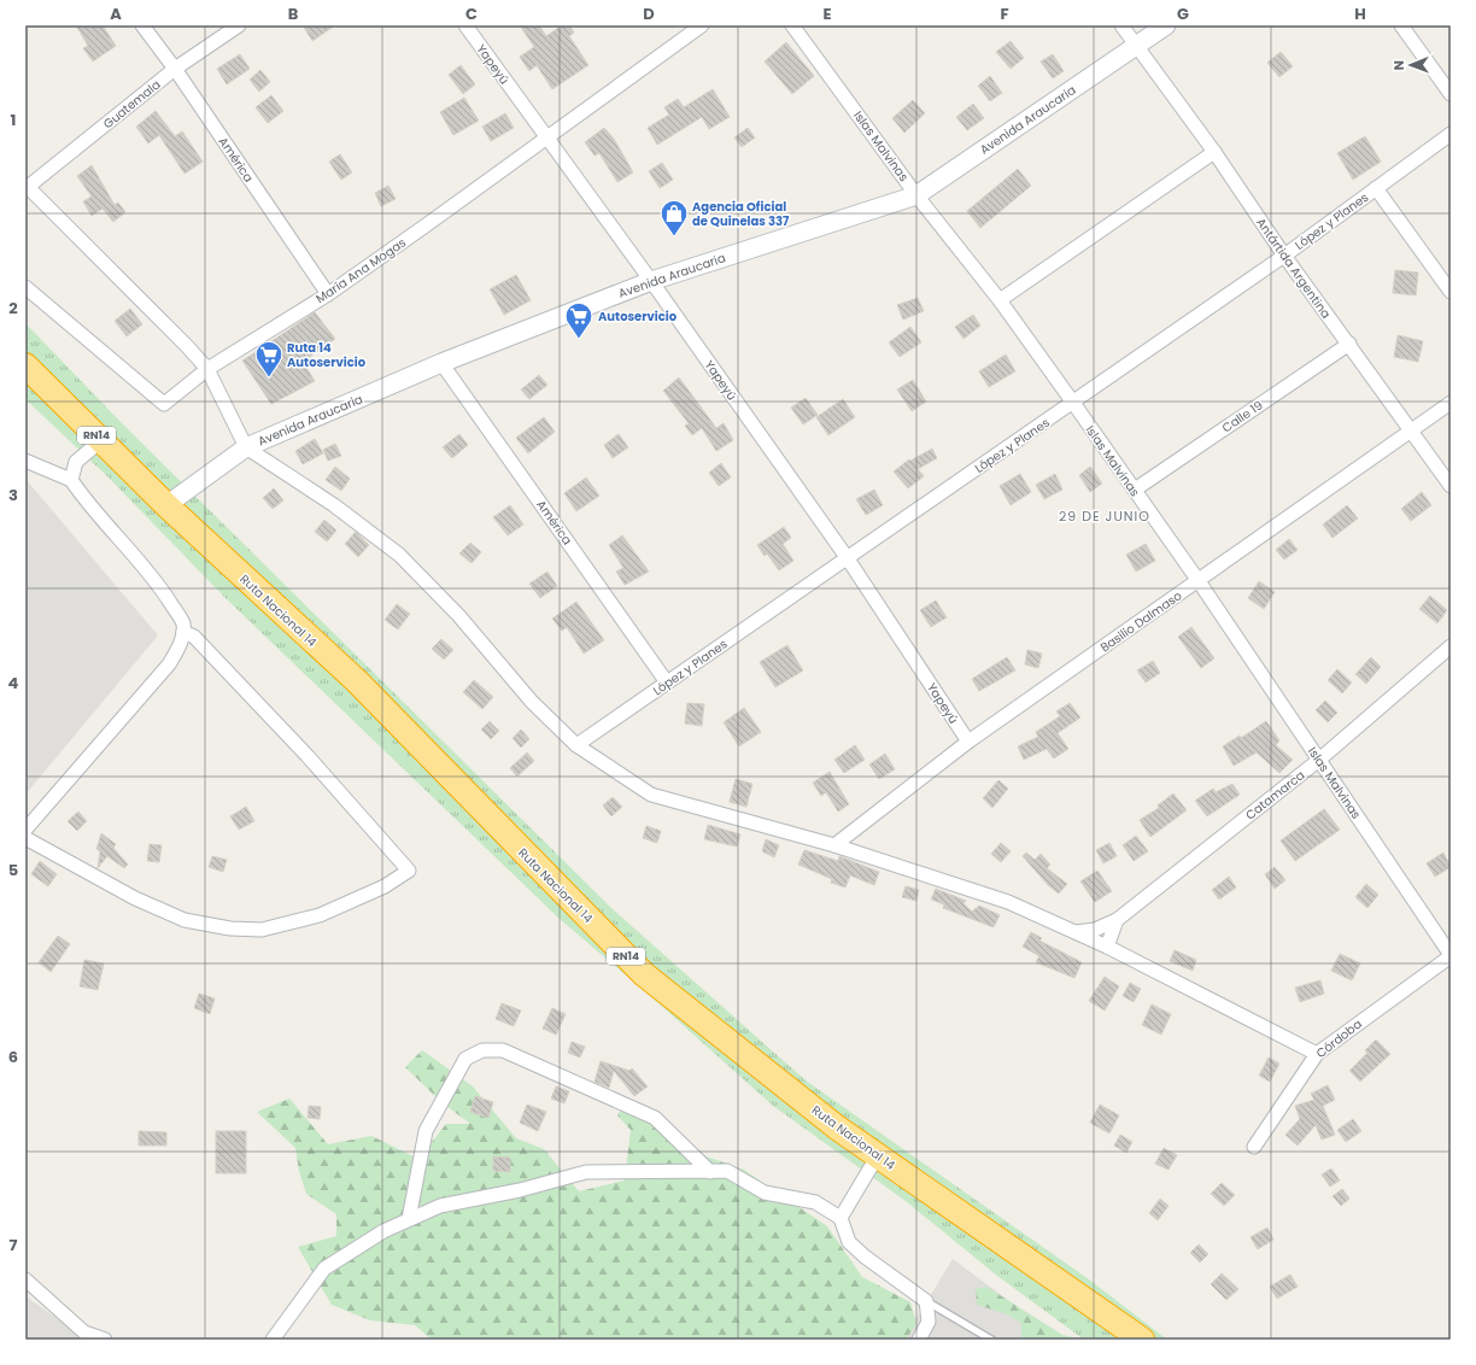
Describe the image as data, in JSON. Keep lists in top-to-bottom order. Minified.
{"streets":{"highway":["RN14","Ruta Nacional 14"],"main road":["Avenida Araucaria"],"street":["Yapeyú","Guatemala","Islas Malvinas","América","López y Planes","Antártida Argentina","María Ana Mogas","Calle 19","Basilio Dalmaso","Catamarca","Córdoba"]},"crossings":[["Yapeyú","Avenida Araucaria"],["Yapeyú","López y Planes"],["Yapeyú","María Ana Mogas"],["Yapeyú","Basilio Dalmaso"],["Guatemala","América"],["Avenida Araucaria","Islas Malvinas"],["Avenida Araucaria","América"],["Avenida Araucaria","Antártida Argentina"],["Avenida Araucaria","Ruta Nacional 14"],["Islas Malvinas","López y Planes"],["Islas Malvinas","Calle 19"],["Islas Malvinas","Basilio Dalmaso"],["Islas Malvinas","Catamarca"],["Islas Malvinas","Córdoba"],["América","López y Planes"],["América","María Ana Mogas"],["López y Planes","Antártida Argentina"],["Antártida Argentina","Calle 19"],["Antártida Argentina","Basilio Dalmaso"]],"districts":["29 DE JUNIO"],"places":{"shop":["Agencia Oficial de Quinelas 337"],"supermarket":["Autoservicio","Ruta 14 Autoservicio"]},"north":"left","grid":{"columns":["A","B","C","D","E","F","G","H"],"rows":["1","2","3","4","5","6","7"]}}
